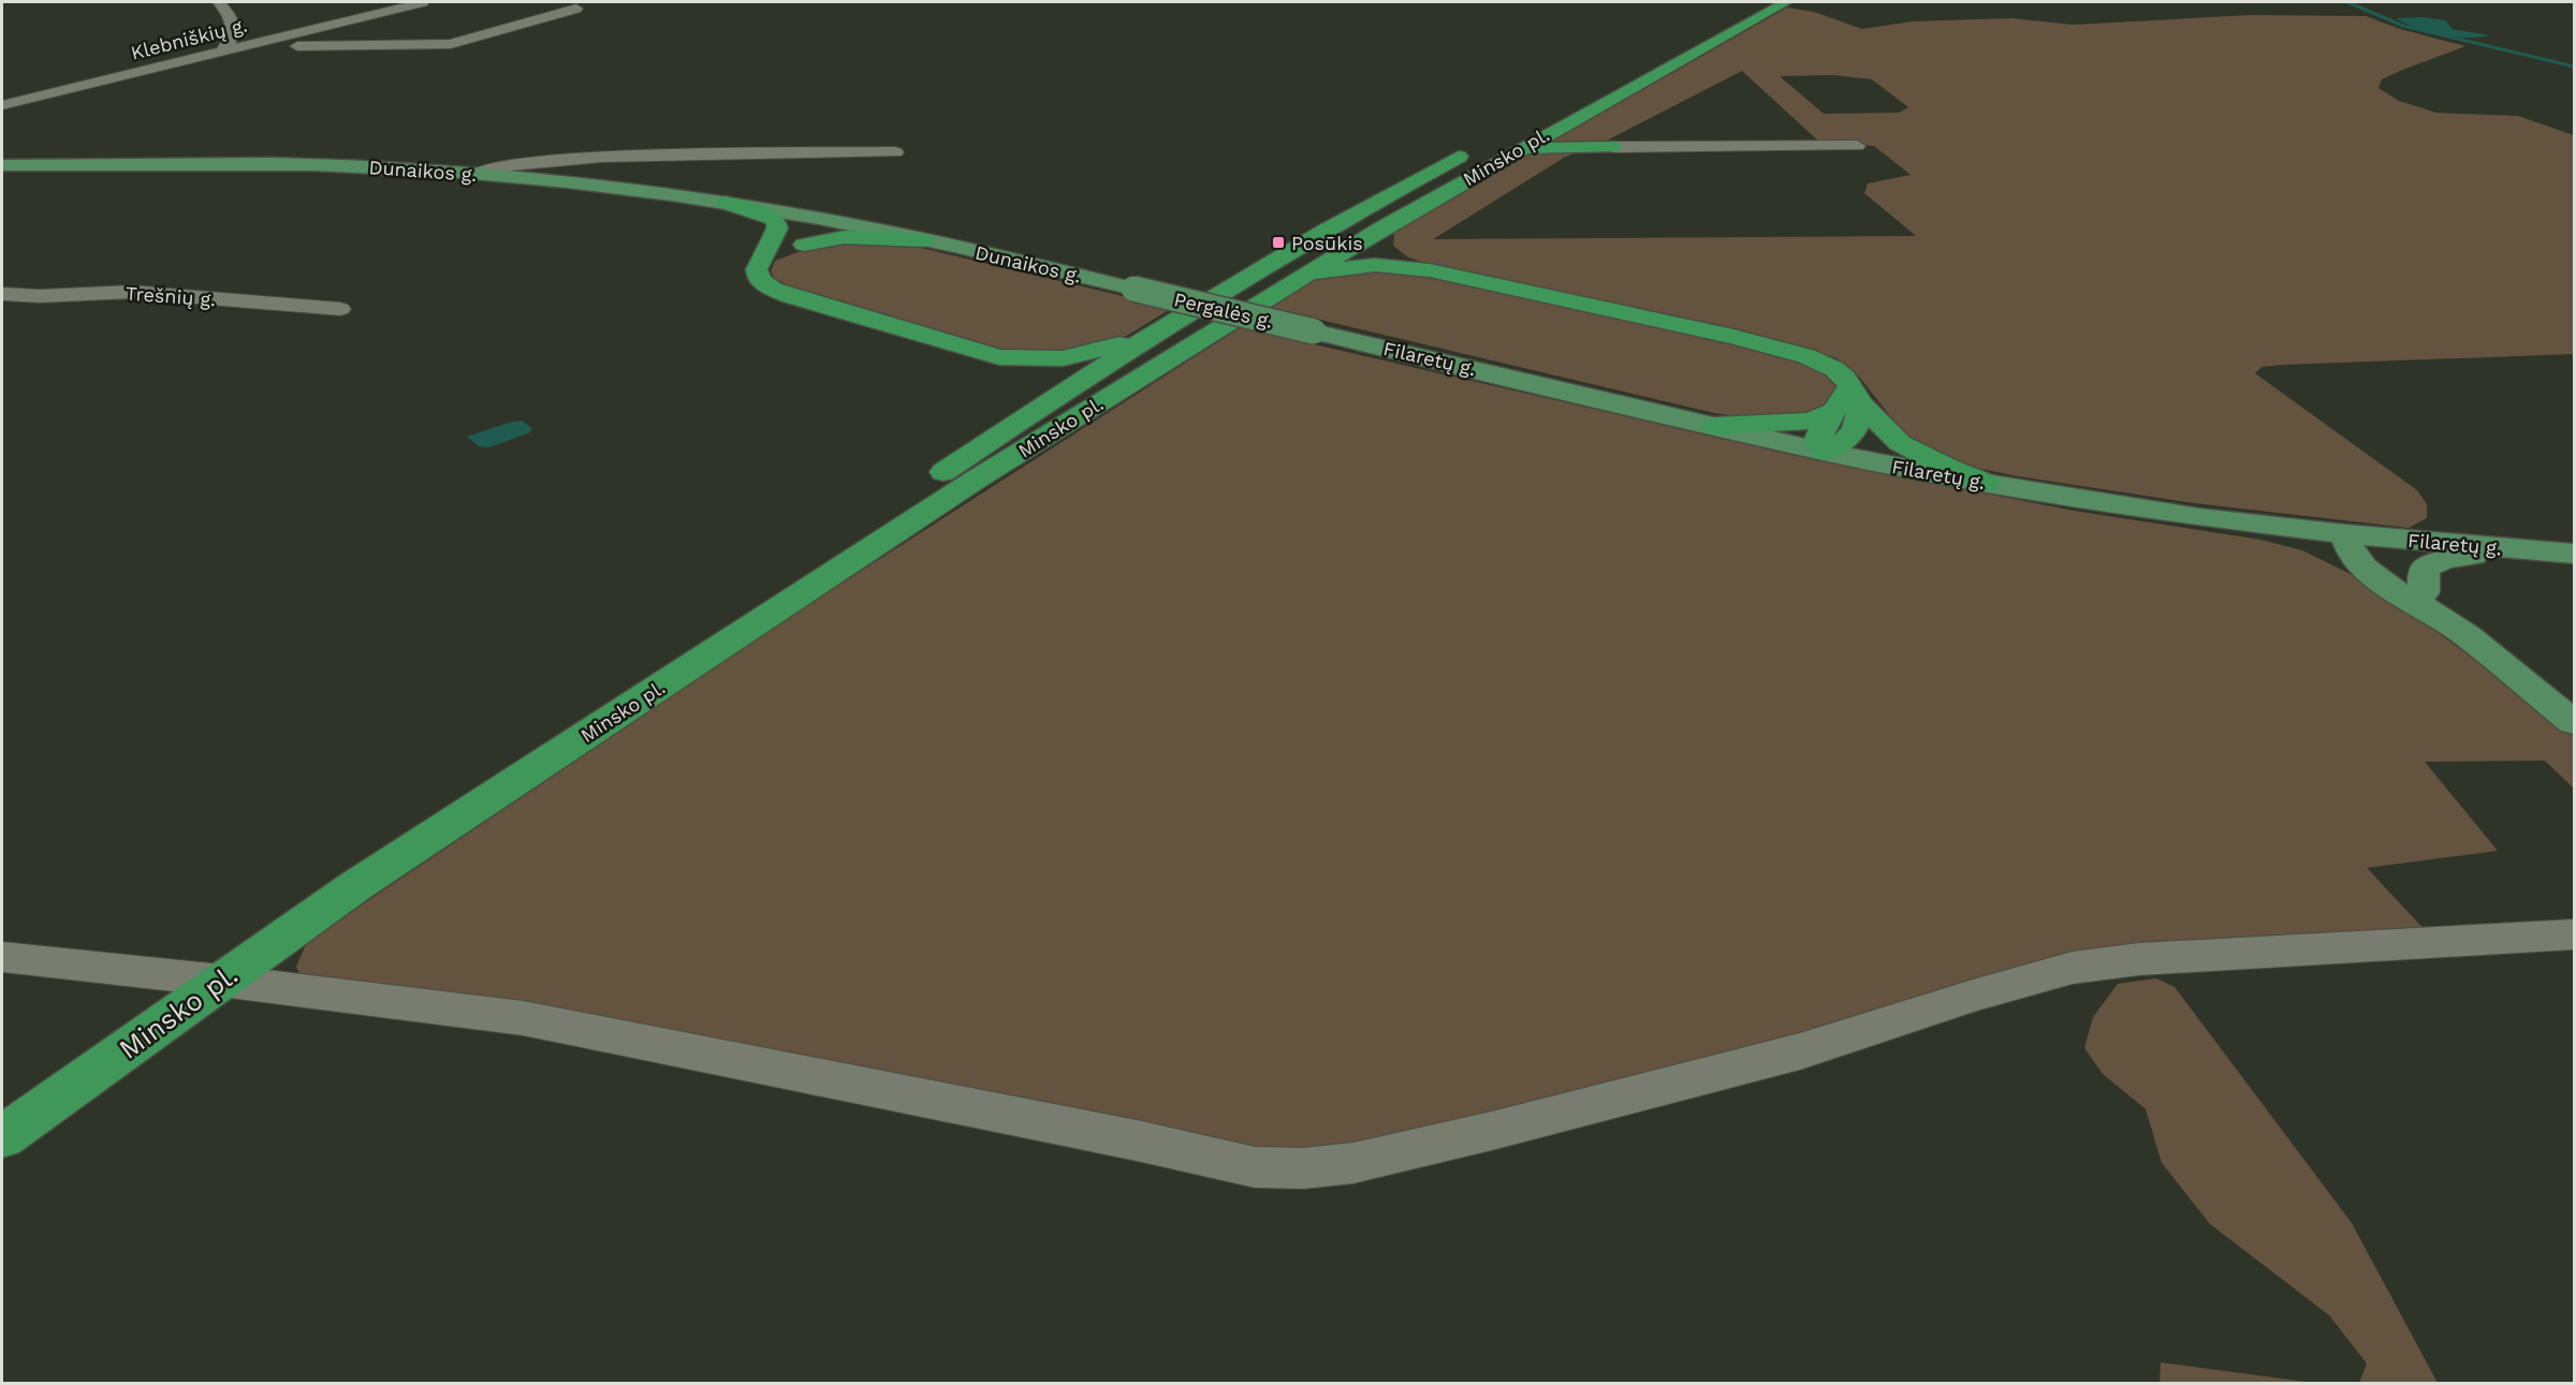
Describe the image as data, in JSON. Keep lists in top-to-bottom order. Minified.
{"streets":{"highway":["Minsko pl."],"main road":["Dunaikos g.","Pergalės g.","Filaretų g."],"street":["Klebniškių g.","Trešnių g."]},"crossings":[["Dunaikos g.","Pergalės g."],["Pergalės g.","Filaretų g."]],"places":{"transit":["Posūkis"]}}
